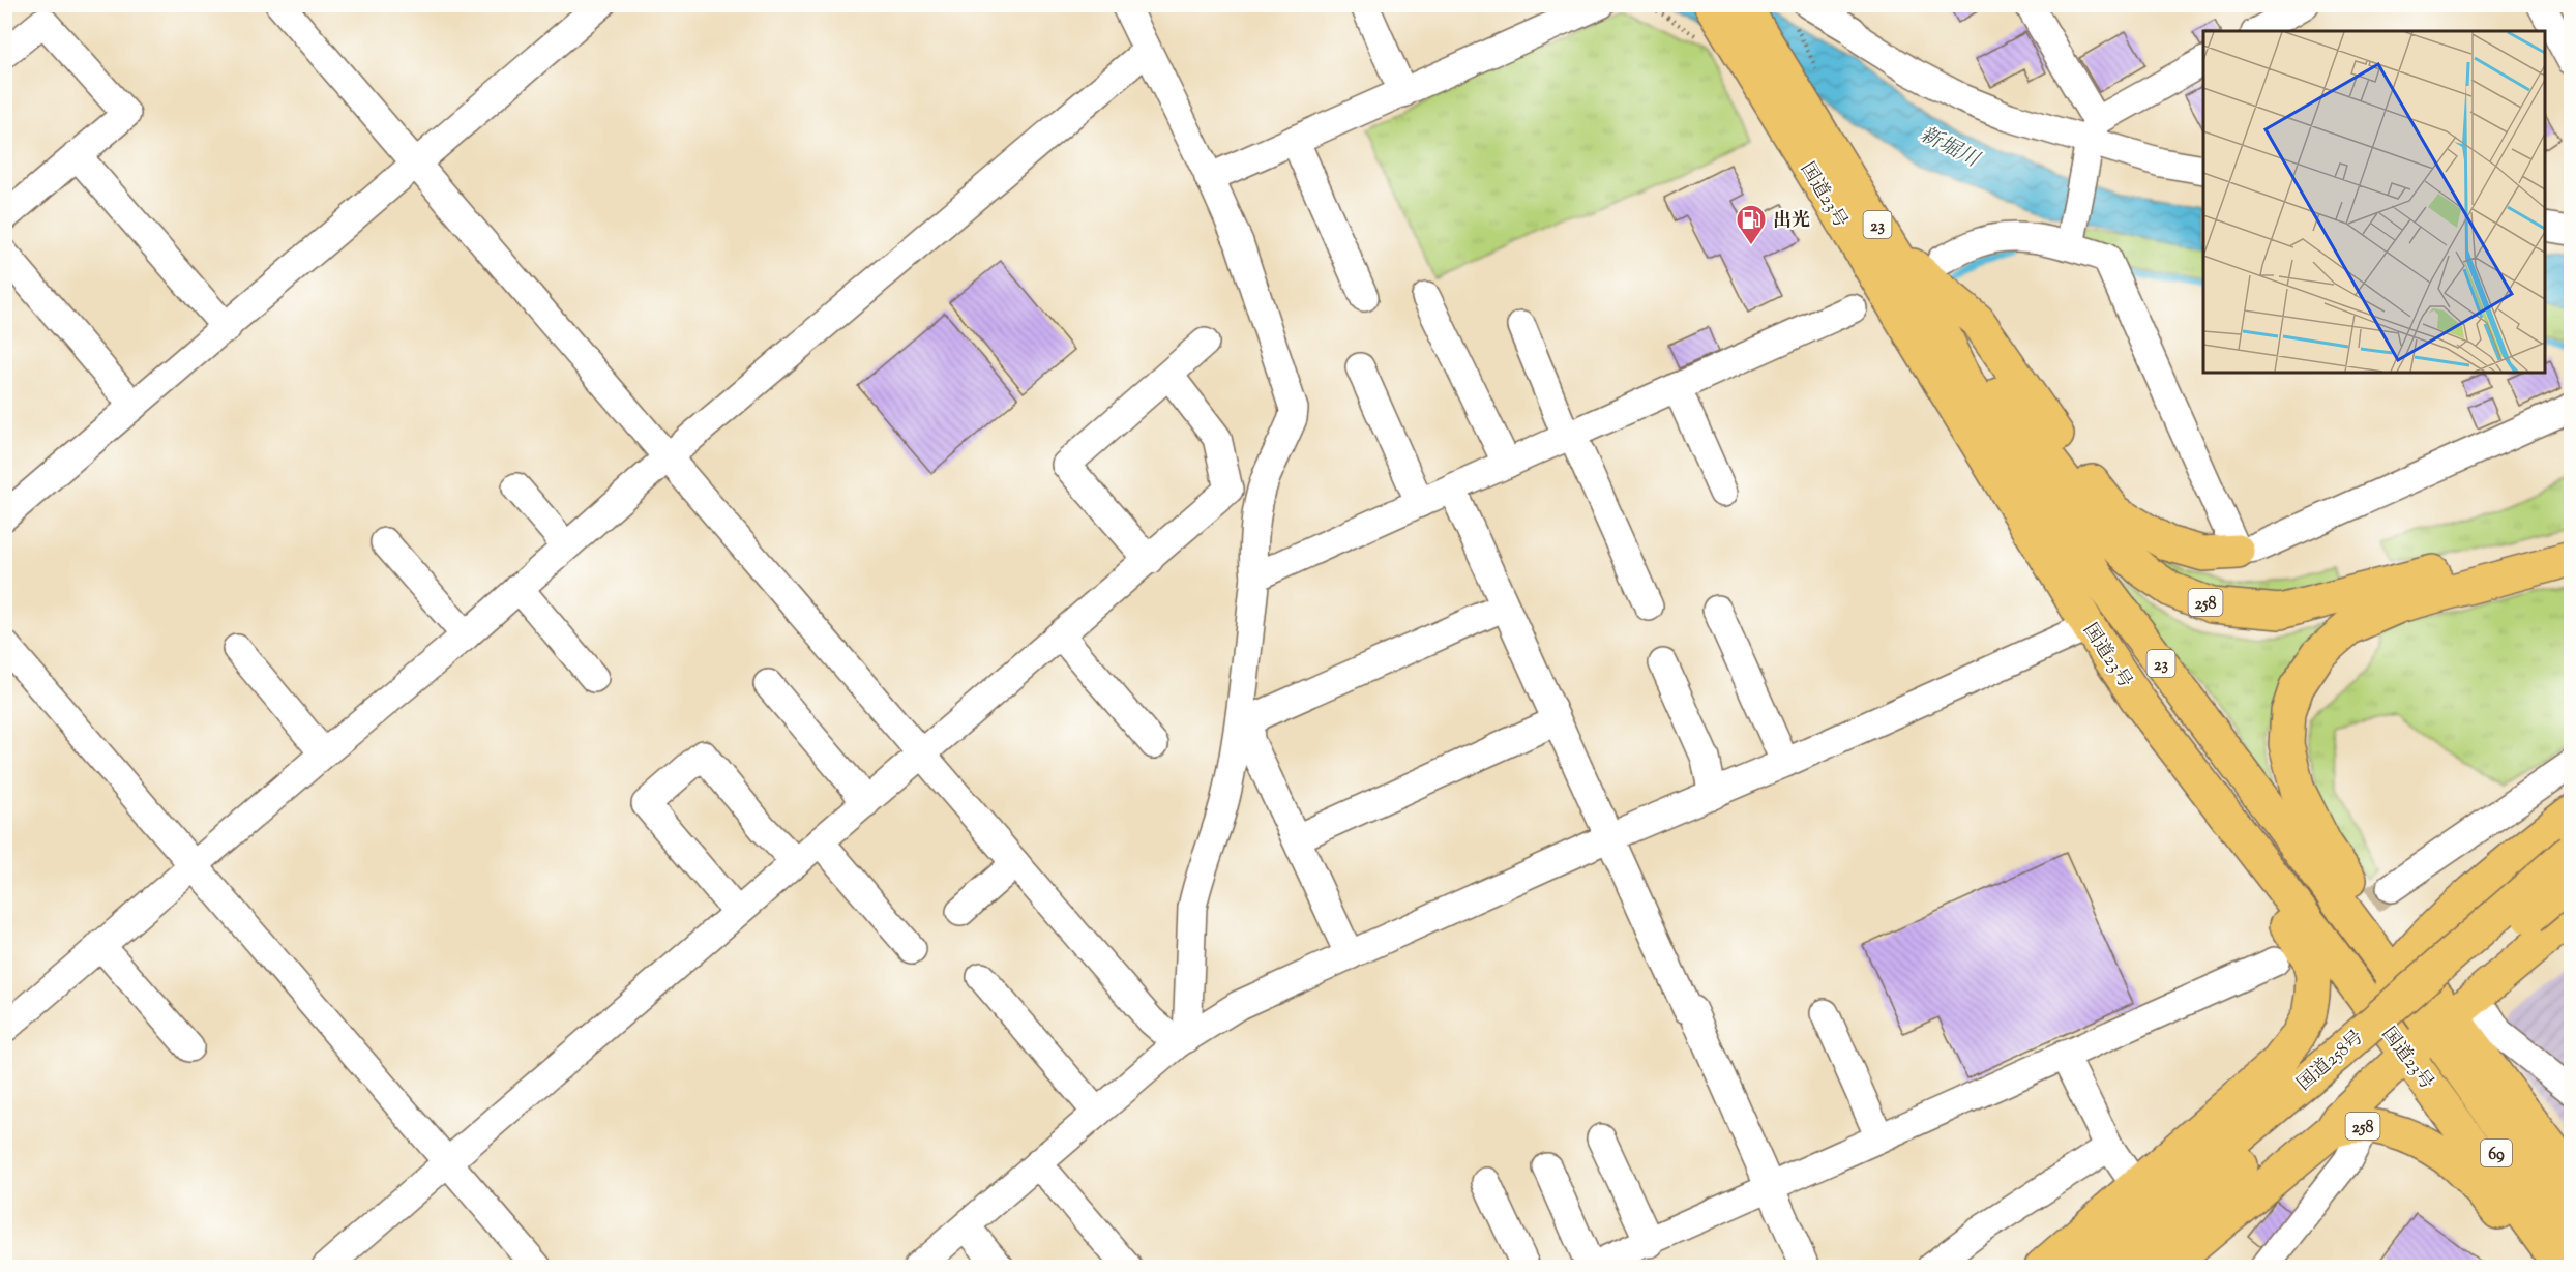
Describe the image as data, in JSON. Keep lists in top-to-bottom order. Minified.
{"streets":{"main road":["国道23号","23","258","国道258号","69"]},"crossings":[["国道23号","258"],["国道23号","69"]],"water":["新堀川"],"places":{"fuel station":["出光"]}}
